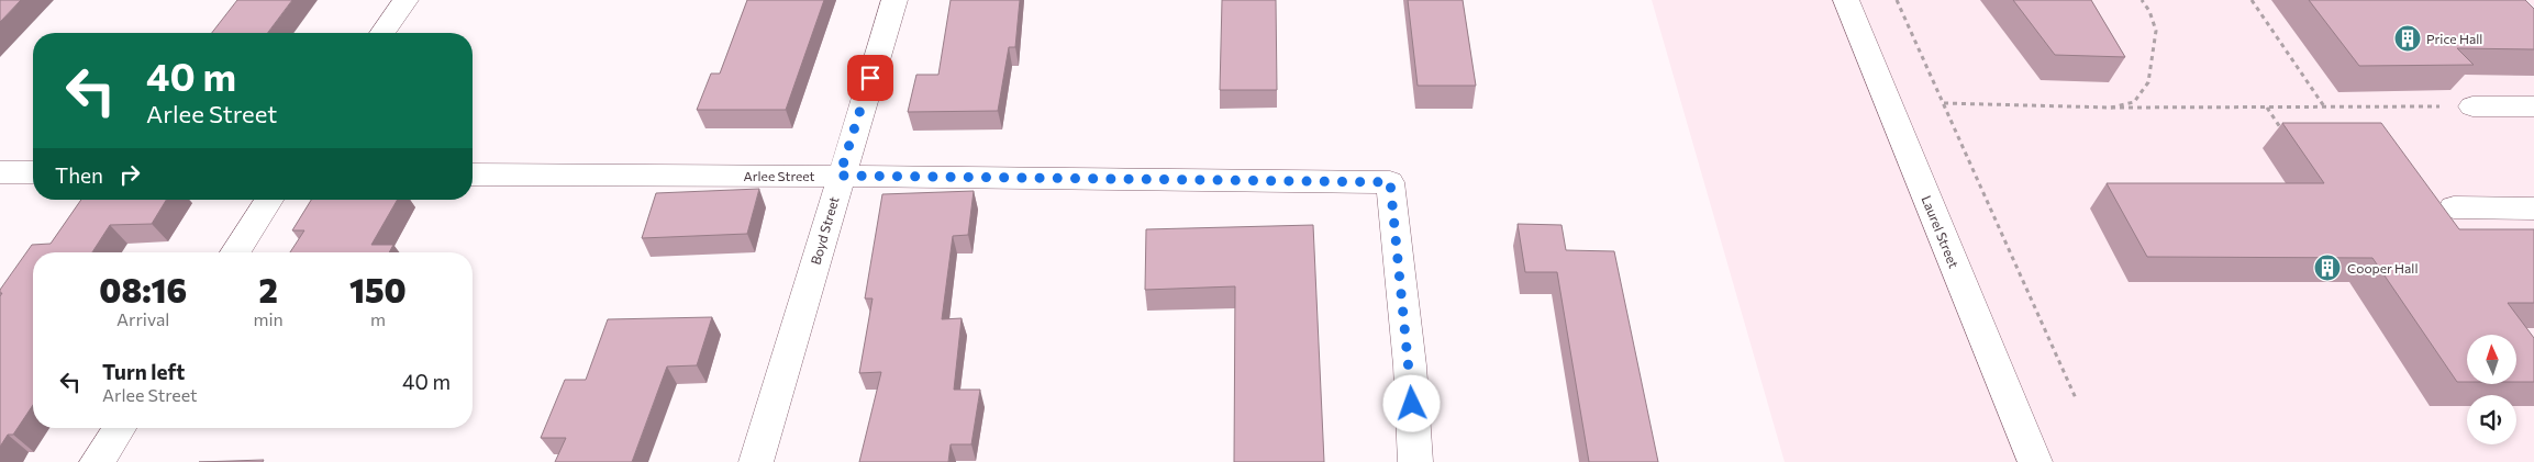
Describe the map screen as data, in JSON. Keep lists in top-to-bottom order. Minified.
{"streets":{"street":["Arlee Street","Boyd Street","Laurel Street"]},"crossings":[["Arlee Street","Boyd Street"]],"places":{"building":["Price Hall","Cooper Hall"]},"north":"top","page":{"turn":["40 m","Arlee Street"],"then":"Then","eta":["08:16","Arrival","2","min","150","m"],"list":[{"name":"Turn left","note":"Arlee Street","value":"40 m"}]}}
